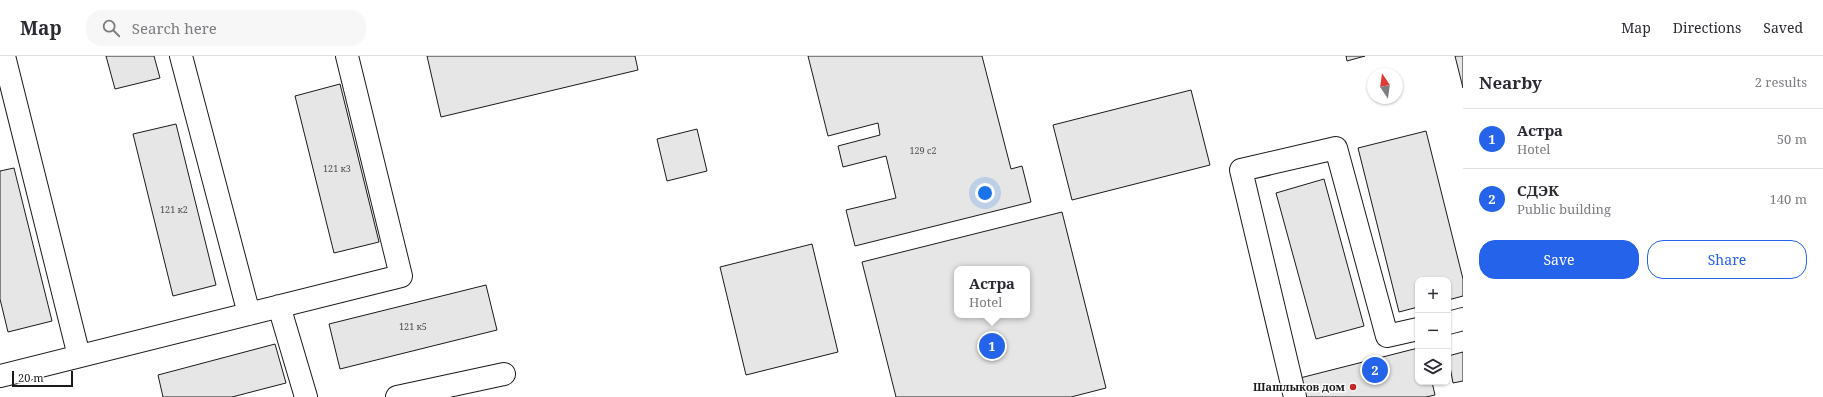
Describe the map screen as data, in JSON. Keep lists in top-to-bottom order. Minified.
{"places":["Шашлыков дом"],"house_numbers":["129 с2","121 к3","121 к2","121 к5"],"scale_bar":"20 m","north":"top","page":{"header":"Map","search":"Search here","nav":["Map","Directions","Saved"],"heading":["Nearby","2 results"],"list":[{"mark":"1","name":"Астра","note":"Hotel","value":"50 m"},{"mark":"2","name":"СДЭК","note":"Public building","value":"140 m"}],"buttons":["Save","Share"],"popup":["Астра","Hotel"],"map_buttons":["+","−"],"pins":["1","2"],"scale":"20 m"}}
